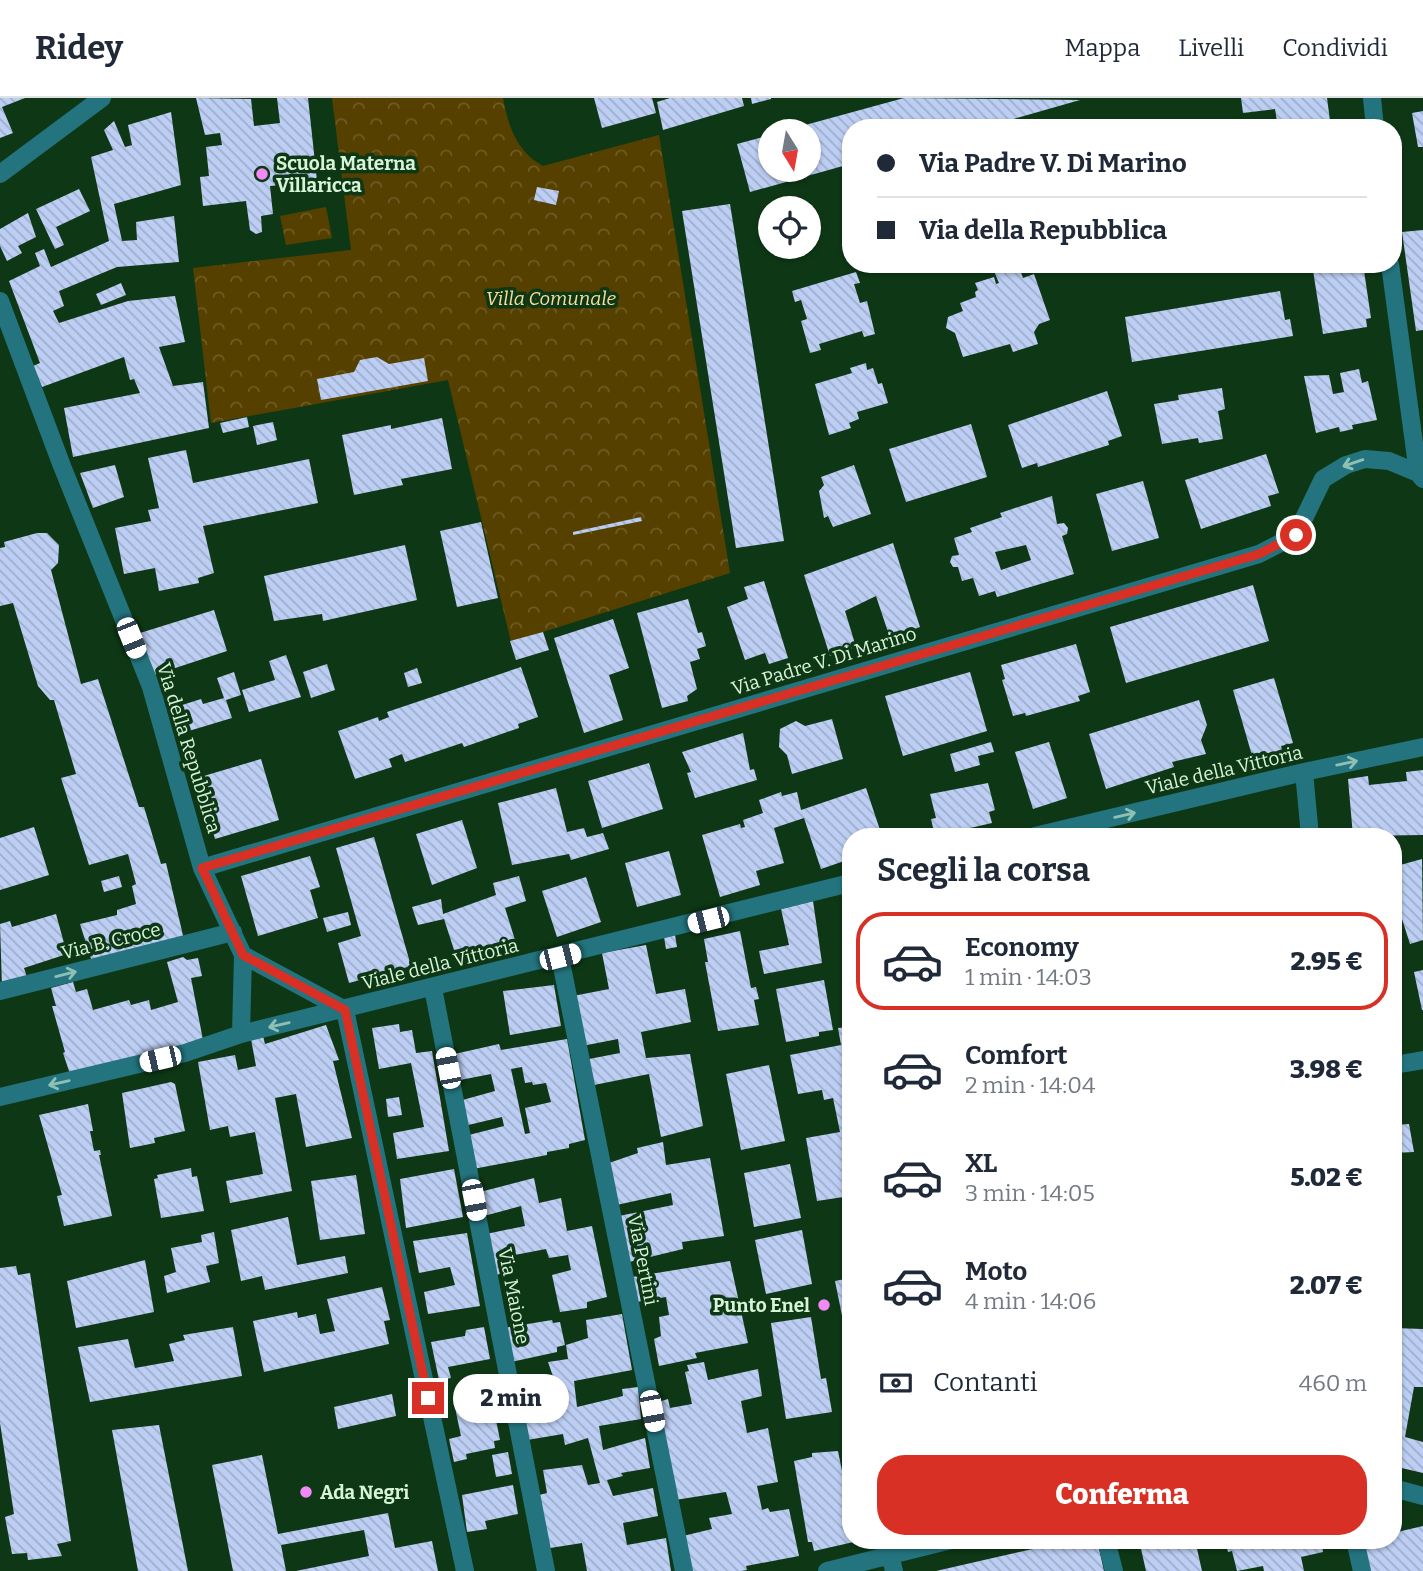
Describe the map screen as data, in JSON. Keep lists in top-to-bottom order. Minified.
{"streets":{"street":["Via Padre V. Di Marino","Via della Repubblica","Viale della Vittoria","Via B. Croce","Via Pertini","Via Maione"]},"crossings":[["Via Padre V. Di Marino","Via della Repubblica"],["Via della Repubblica","Via B. Croce"],["Viale della Vittoria","Via Pertini"],["Viale della Vittoria","Via Maione"]],"one_way":["Via Padre V. Di Marino","Via B. Croce"],"parks":["Villa Comunale"],"places":["Scuola Materna Villaricca","Punto Enel","Ada Negri"],"north":"bottom","page":{"header":"Ridey","nav":["Mappa","Livelli","Condividi"],"banner":["Via Padre V. Di Marino","Via della Repubblica"],"heading":"Scegli la corsa","list":[{"name":"Economy","note":"1 min · 14:03","value":"2.95 €"},{"name":"Comfort","note":"2 min · 14:04","value":"3.98 €"},{"name":"XL","note":"3 min · 14:05","value":"5.02 €"},{"name":"Moto","note":"4 min · 14:06","value":"2.07 €"}],"pay":["Contanti","460 m"],"bubble":"2 min","buttons":"Conferma"}}
